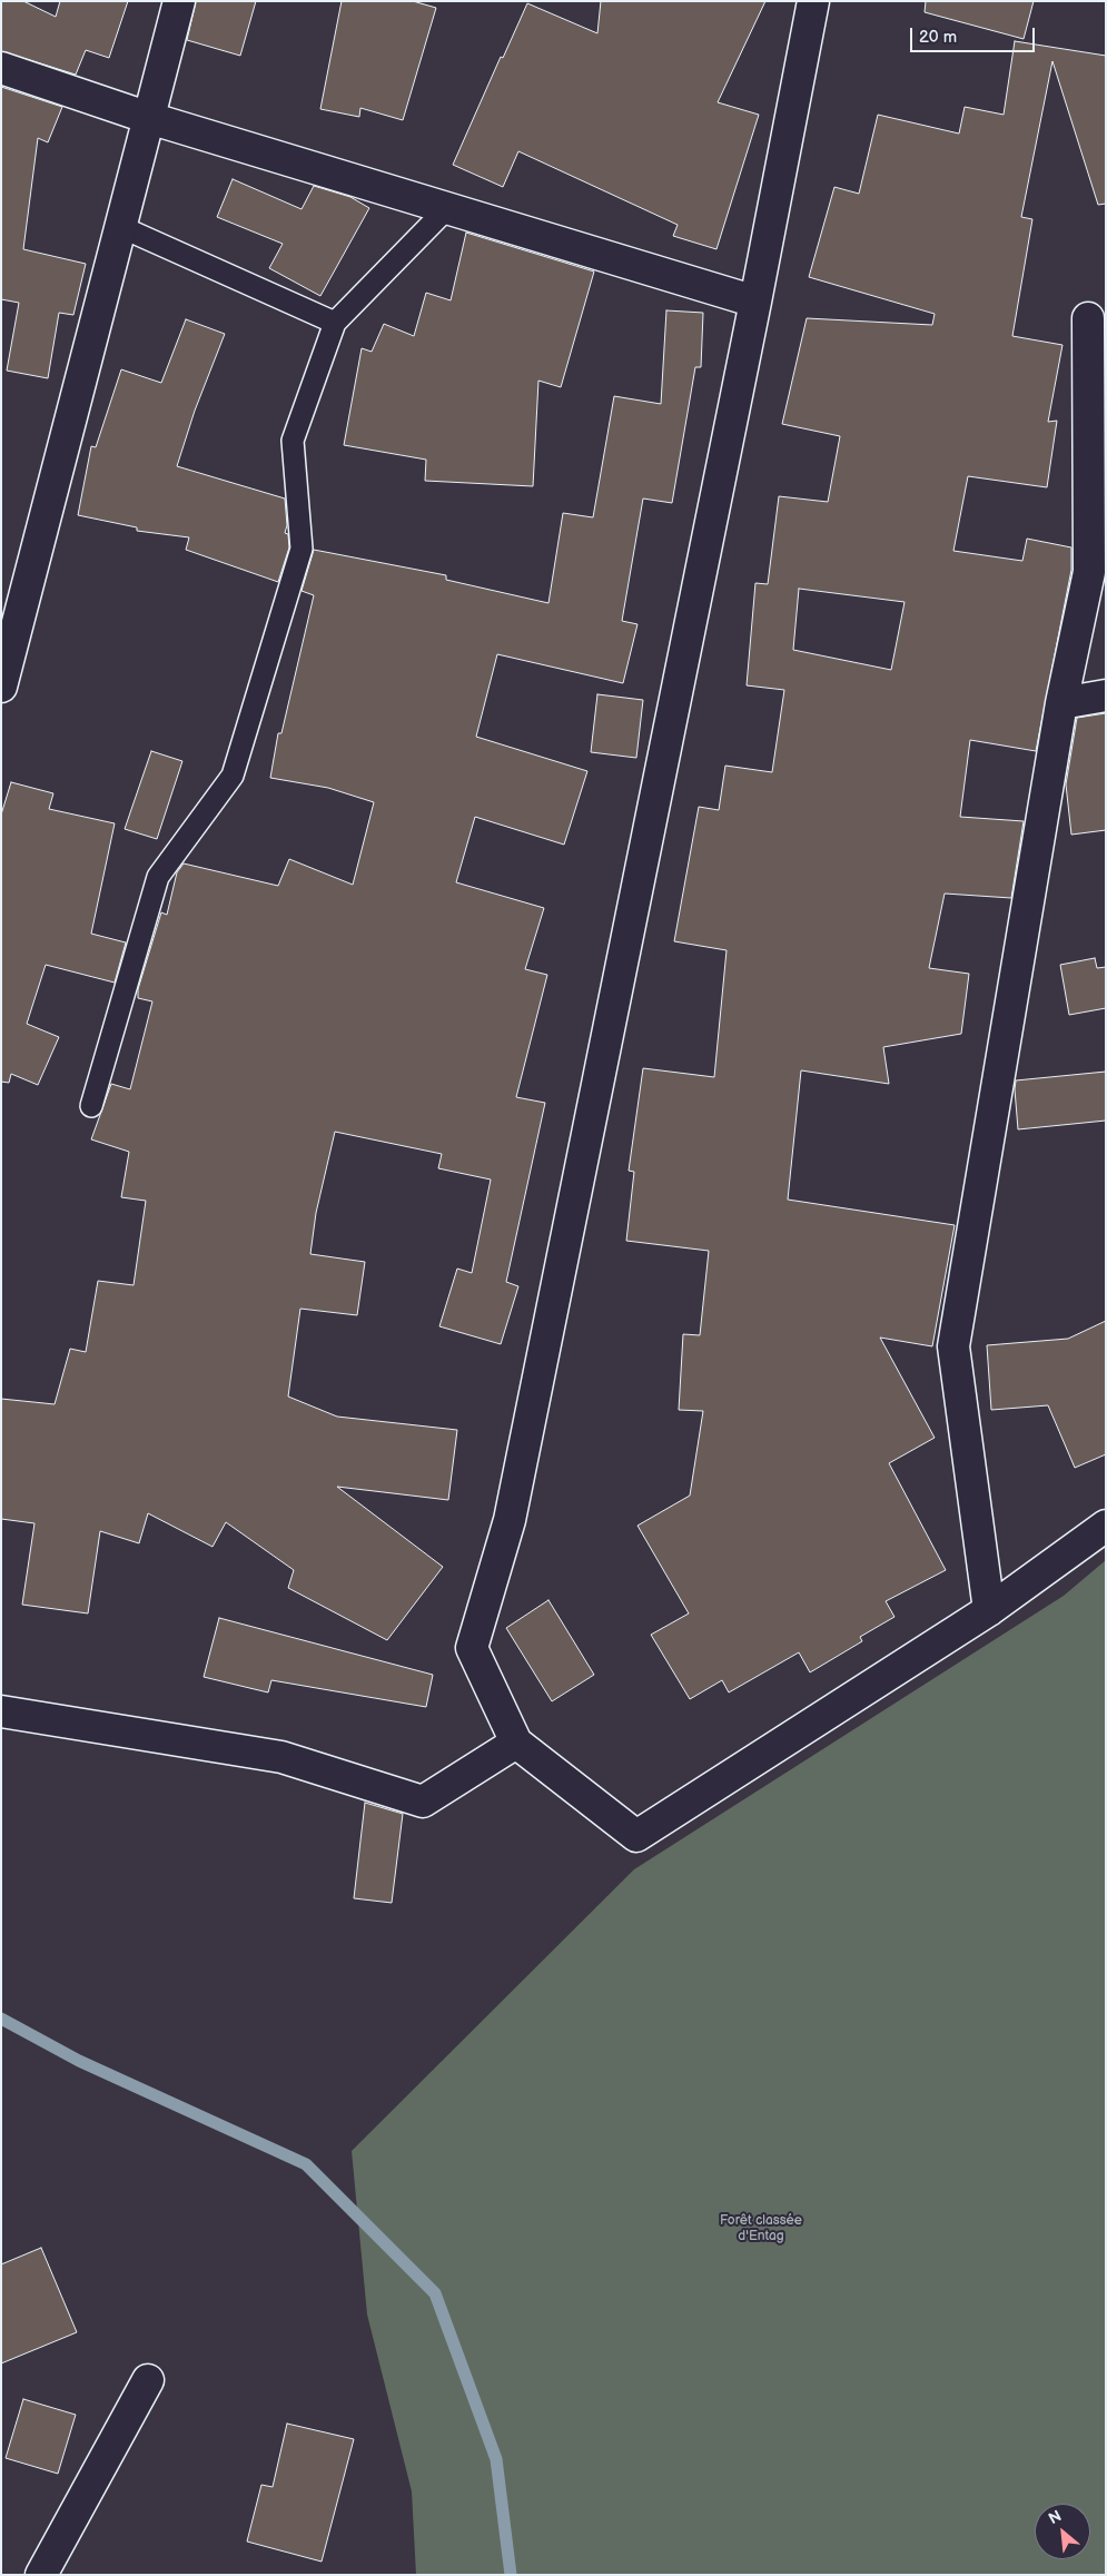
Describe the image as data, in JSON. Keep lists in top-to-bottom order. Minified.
{"parks":["Forêt classée d'Entag"],"scale_bar":"20 m","north":"top left"}
